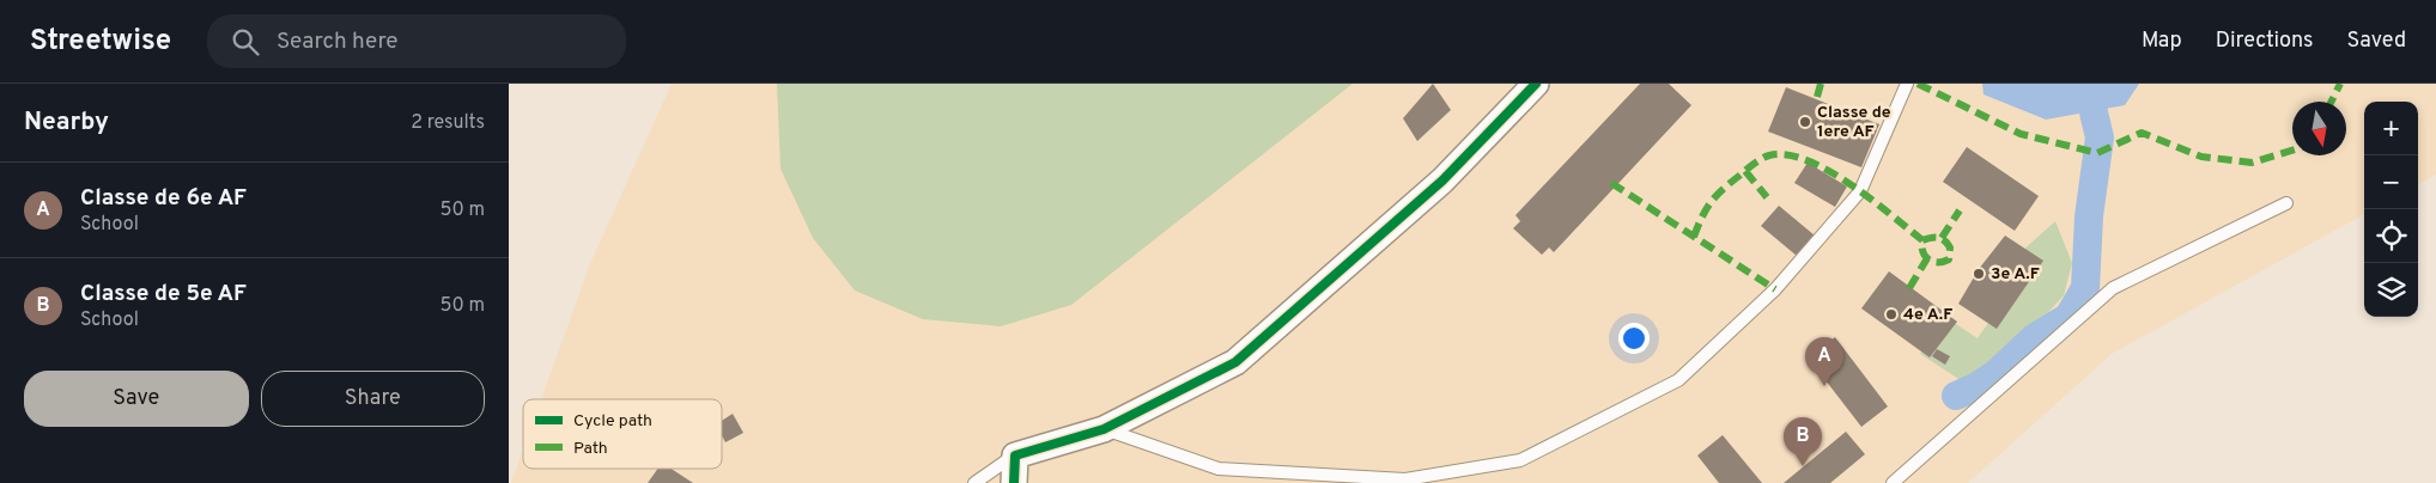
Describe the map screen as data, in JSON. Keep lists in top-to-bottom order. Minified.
{"places":["Classe de 1ere AF","3e A.F","4e A.F"],"legend":["Cycle path","Path"],"north":"bottom","page":{"header":"Streetwise","search":"Search here","nav":["Map","Directions","Saved"],"heading":["Nearby","2 results"],"map_buttons":["+","−"],"list":[{"mark":"A","name":"Classe de 6e AF","note":"School","value":"50 m"},{"mark":"B","name":"Classe de 5e AF","note":"School","value":"50 m"}],"pins":["A","B"],"buttons":["Save","Share"]}}
